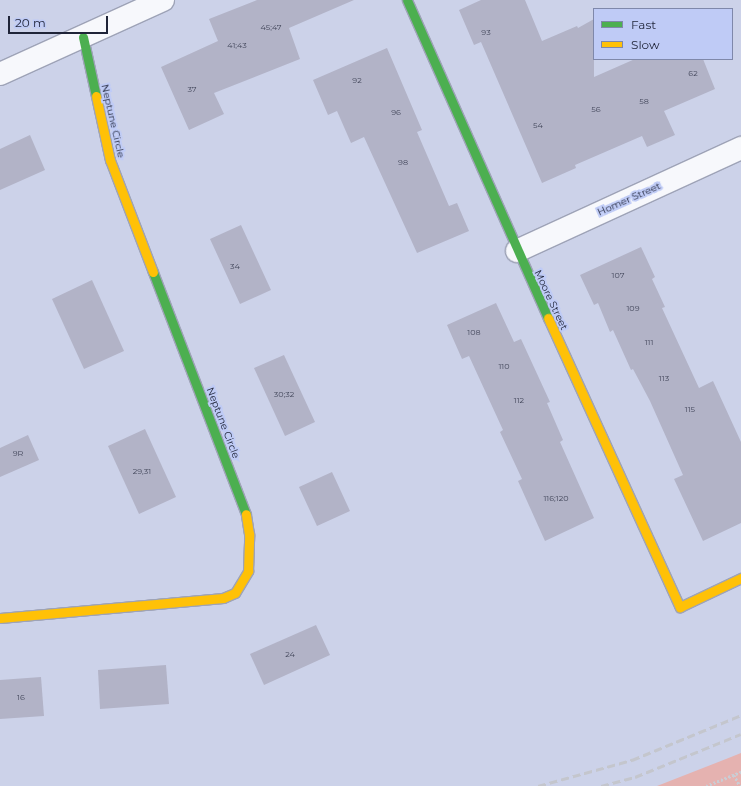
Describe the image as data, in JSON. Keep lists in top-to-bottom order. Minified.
{"streets":{"street":["Neptune Circle","Homer Street","Moore Street"]},"crossings":[["Homer Street","Moore Street"]],"house_numbers":["45;47","93","41;43","62","92","37","58","56","96","54","98","34","107","109","108","111","110","113","30;32","112","115","9R","29,31","116;120","24","16"],"legend":["Fast","Slow"],"scale_bar":"20 m"}
